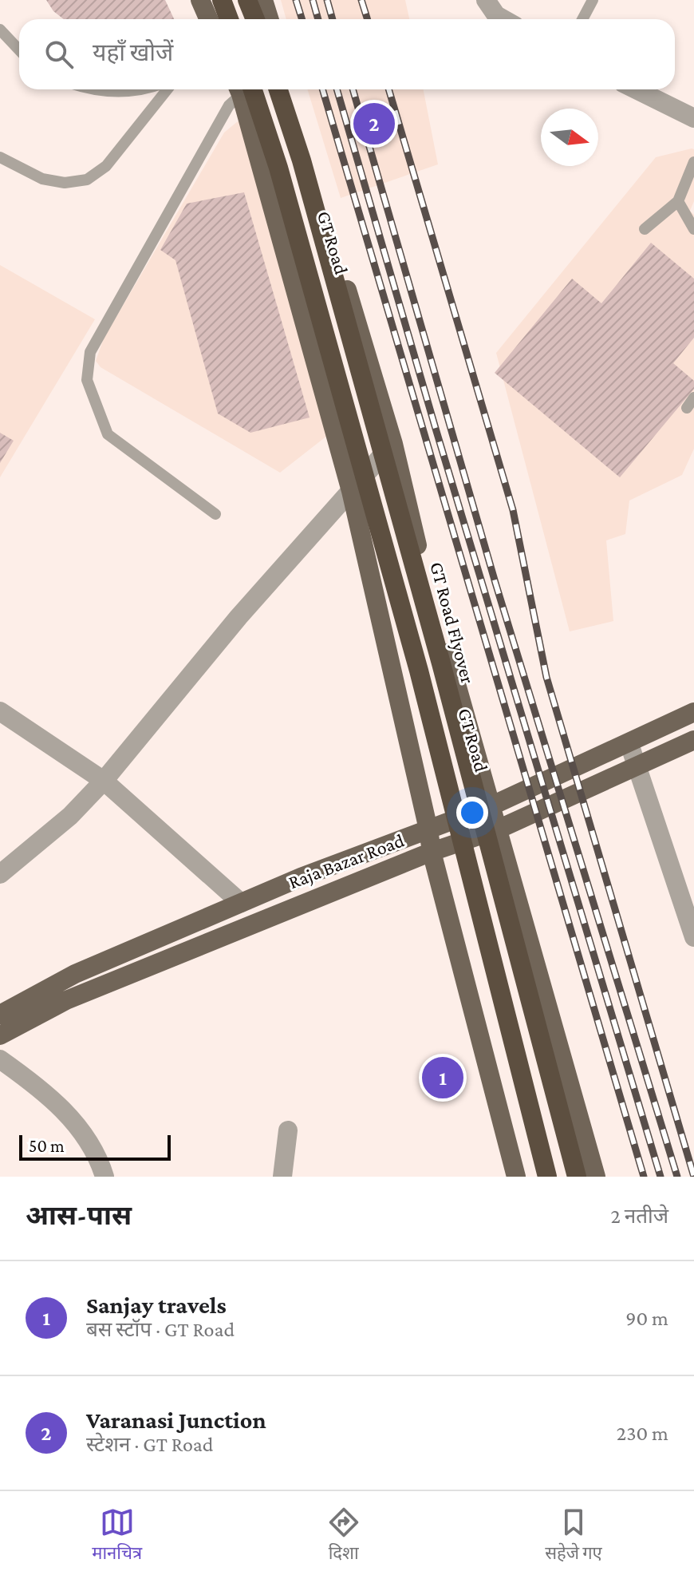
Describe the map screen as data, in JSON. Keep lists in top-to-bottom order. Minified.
{"streets":{"highway":["GT Road Flyover"],"main road":["GT Road","Raja Bazar Road"]},"crossings":[["GT Road","Raja Bazar Road"]],"scale_bar":"50 m","north":"right","page":{"search":"यहाँ खोजें","pins":["2","1"],"scale":"50 m","heading":["आस-पास","2 नतीजे"],"list":[{"mark":"1","name":"Sanjay travels","note":"बस स्टॉप · GT Road","value":"90 m"},{"mark":"2","name":"Varanasi Junction","note":"स्टेशन · GT Road","value":"230 m"}],"nav":["मानचित्र","दिशा","सहेजे गए"]}}
